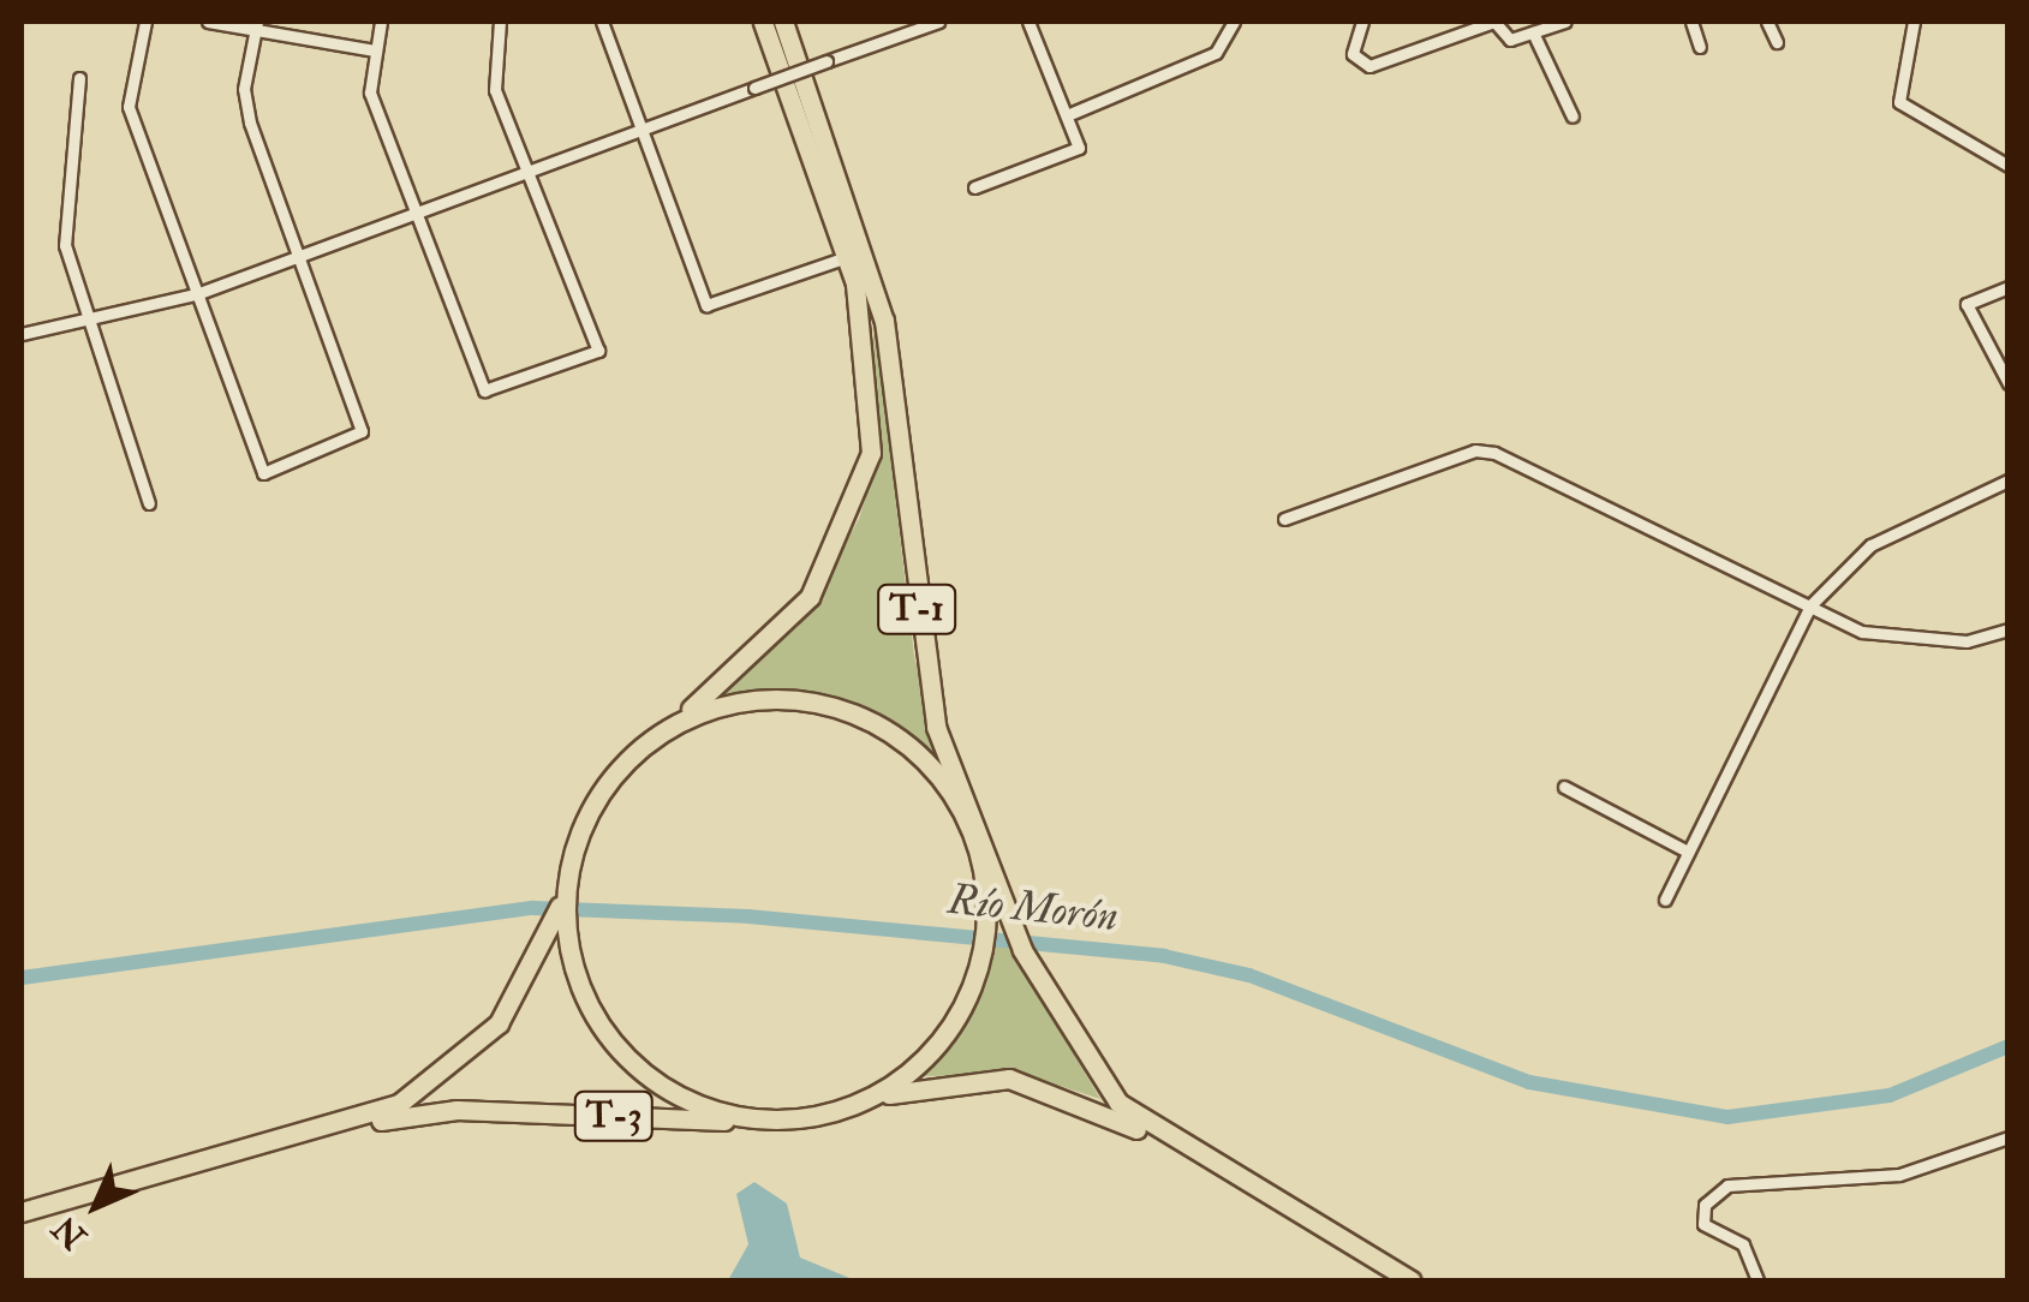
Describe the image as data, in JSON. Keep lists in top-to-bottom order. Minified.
{"streets":{"highway":["T-1","T-3"]},"crossings":[["T-1","T-3"]],"water":["Río Morón"],"north":"bottom left"}
